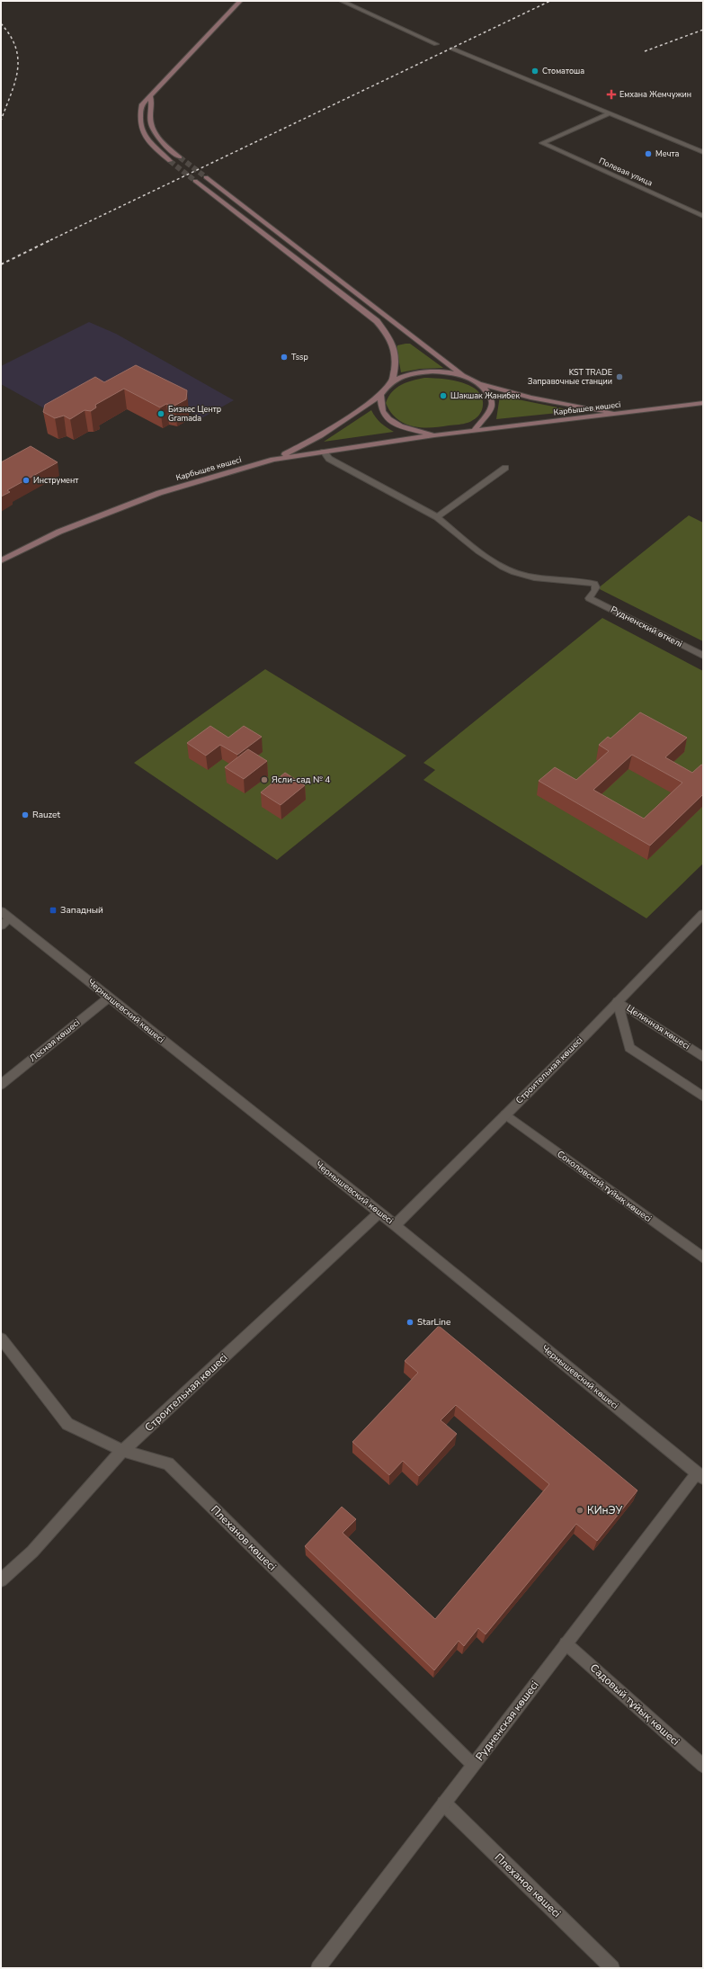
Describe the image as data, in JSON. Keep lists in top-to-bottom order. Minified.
{"streets":{"main road":["Карбышев көшесі"],"street":["Полевая улица","Рудненский өткелі","Чернышевский көшесі","Целинная көшесі","Лесная көшесі","Строительная көшесі","Соколовский тұйық көшесі","Плеханов көшесі","Садовый тұйық көшесі","Рудненская көшесі"]},"crossings":[["Чернышевский көшесі","Лесная көшесі"],["Чернышевский көшесі","Строительная көшесі"],["Чернышевский көшесі","Рудненская көшесі"],["Целинная көшесі","Строительная көшесі"],["Строительная көшесі","Соколовский тұйық көшесі"],["Строительная көшесі","Плеханов көшесі"],["Плеханов көшесі","Рудненская көшесі"],["Садовый тұйық көшесі","Рудненская көшесі"]],"places":{"other":["Стоматоша","Мечта","Tssp","KST TRADE Заправочные станции","Шакшак Жанибек","Бизнес Центр Gramada","Инструмент","Ясли-сад № 4","Rauzet","StarLine","КИнЭУ"],"health":["Емхана Жемчужин"],"transit":["Западный"]}}
